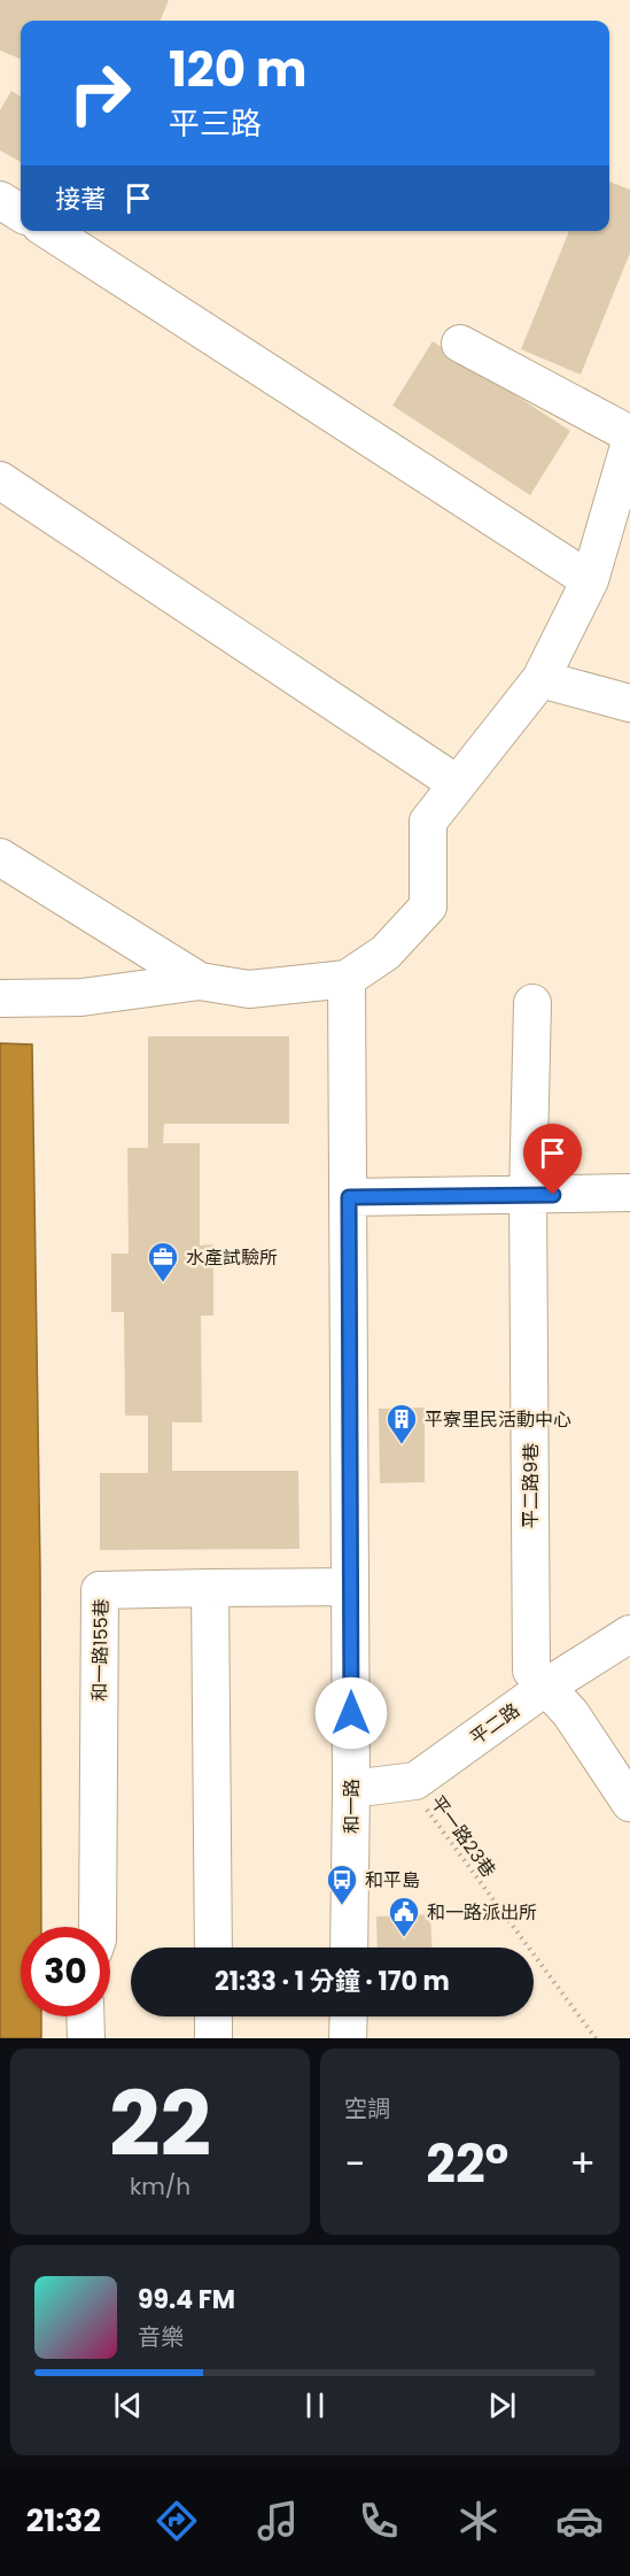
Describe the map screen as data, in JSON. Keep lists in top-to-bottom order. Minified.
{"streets":{"street":["平二路9巷","和一路155巷","平二路","和一路"],"path":["平一路23巷"]},"crossings":[["平二路9巷","平二路"],["平二路","和一路"],["平二路","平一路23巷"]],"places":{"office":["水產試驗所"],"building":["平寮里民活動中心"],"bus stop":["和平島"],"public building":["和一路派出所"]},"page":{"turn":["120 m","平三路"],"then":"接著","limit":"30","trip":"21:33 · 1 分鐘 · 170 m","tile":[["22","km/h"],"空調"],"heat":["−","22°","+"],"song":["99.4 FM","音樂"],"tabs":"21:32"}}
